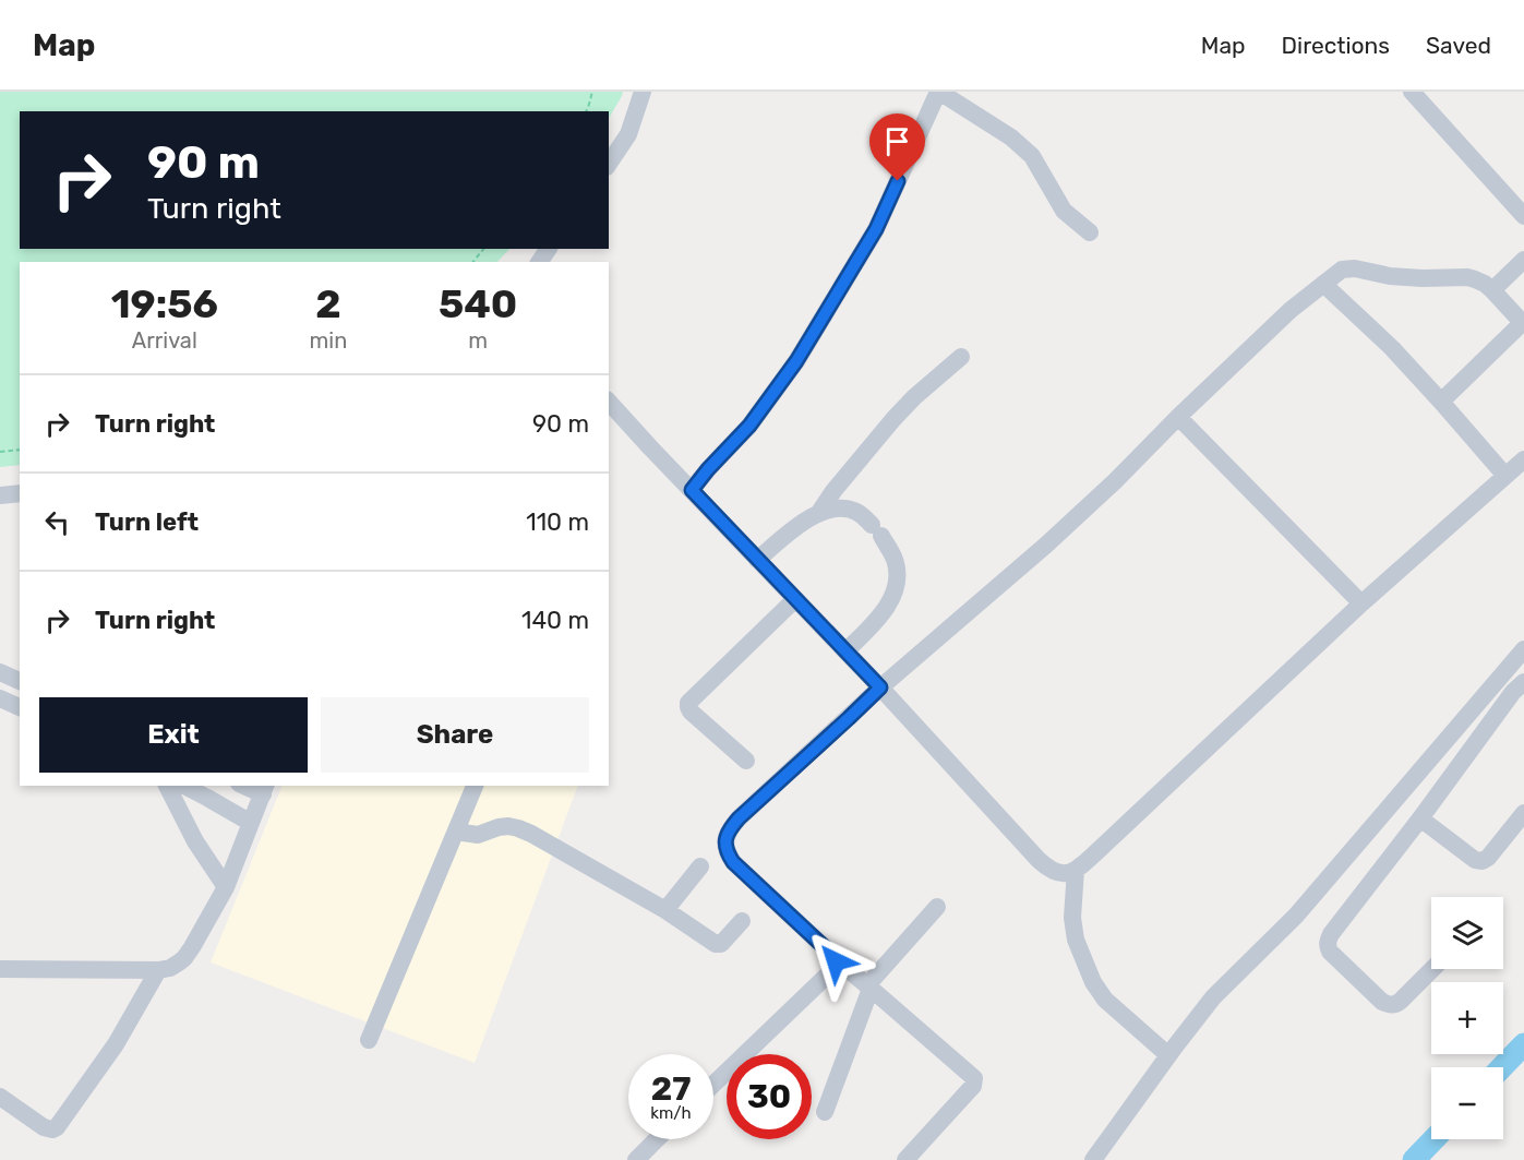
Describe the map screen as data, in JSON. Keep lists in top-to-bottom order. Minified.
{"page":{"header":"Map","nav":["Map","Directions","Saved"],"turn":["90 m","Turn right"],"eta":["19:56","Arrival","2","min","540","m"],"list":[{"name":"Turn right","value":"90 m"},{"name":"Turn left","value":"110 m"},{"name":"Turn right","value":"140 m"}],"buttons":["Exit","Share"],"map_buttons":["+","−"],"speed":"27 km/h","limit":"30"}}
